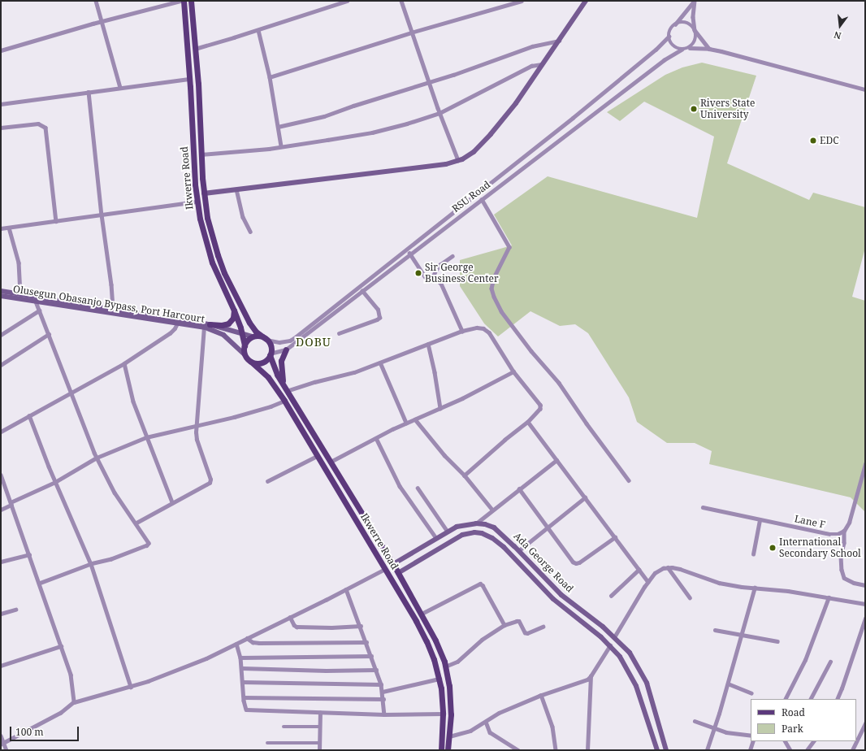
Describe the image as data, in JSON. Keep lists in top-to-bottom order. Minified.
{"streets":{"main road":["Ikwerre Road"],"street":["RSU Road","Olusegun Obasanjo Bypass, Port Harcourt","Lane F","Ada George Road"]},"crossings":[["Ikwerre Road","RSU Road"],["Ikwerre Road","Olusegun Obasanjo Bypass, Port Harcourt"],["Ikwerre Road","Ada George Road"],["RSU Road","Olusegun Obasanjo Bypass, Port Harcourt"]],"districts":["DOBU"],"places":["Rivers State University","EDC","Sir George Business Center","International Secondary School"],"legend":["Road","Park"],"scale_bar":"100 m","north":"bottom"}
